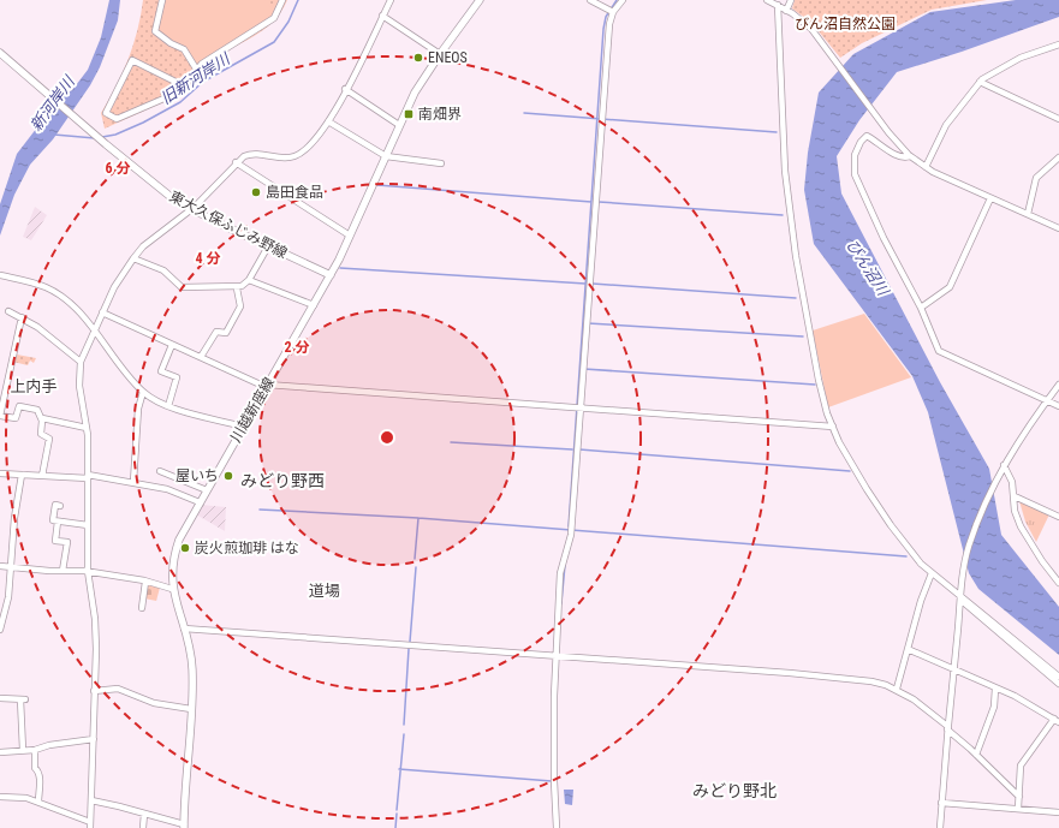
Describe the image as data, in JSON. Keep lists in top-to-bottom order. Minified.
{"streets":{"main road":["東大久保ふじみ野線","川越新座線"]},"crossings":[["東大久保ふじみ野線","川越新座線"]],"districts":["上内手","みどり野西","道場","みどり野北"],"water":["旧新河岸川","新河岸川","びん沼川"],"parks":["びん沼自然公園"],"places":{"other":["ENEOS","島田食品","屋いち","炭火煎珈琲 はな"],"transit":["南畑界"]},"rings":["6 分","4 分","2 分"]}
